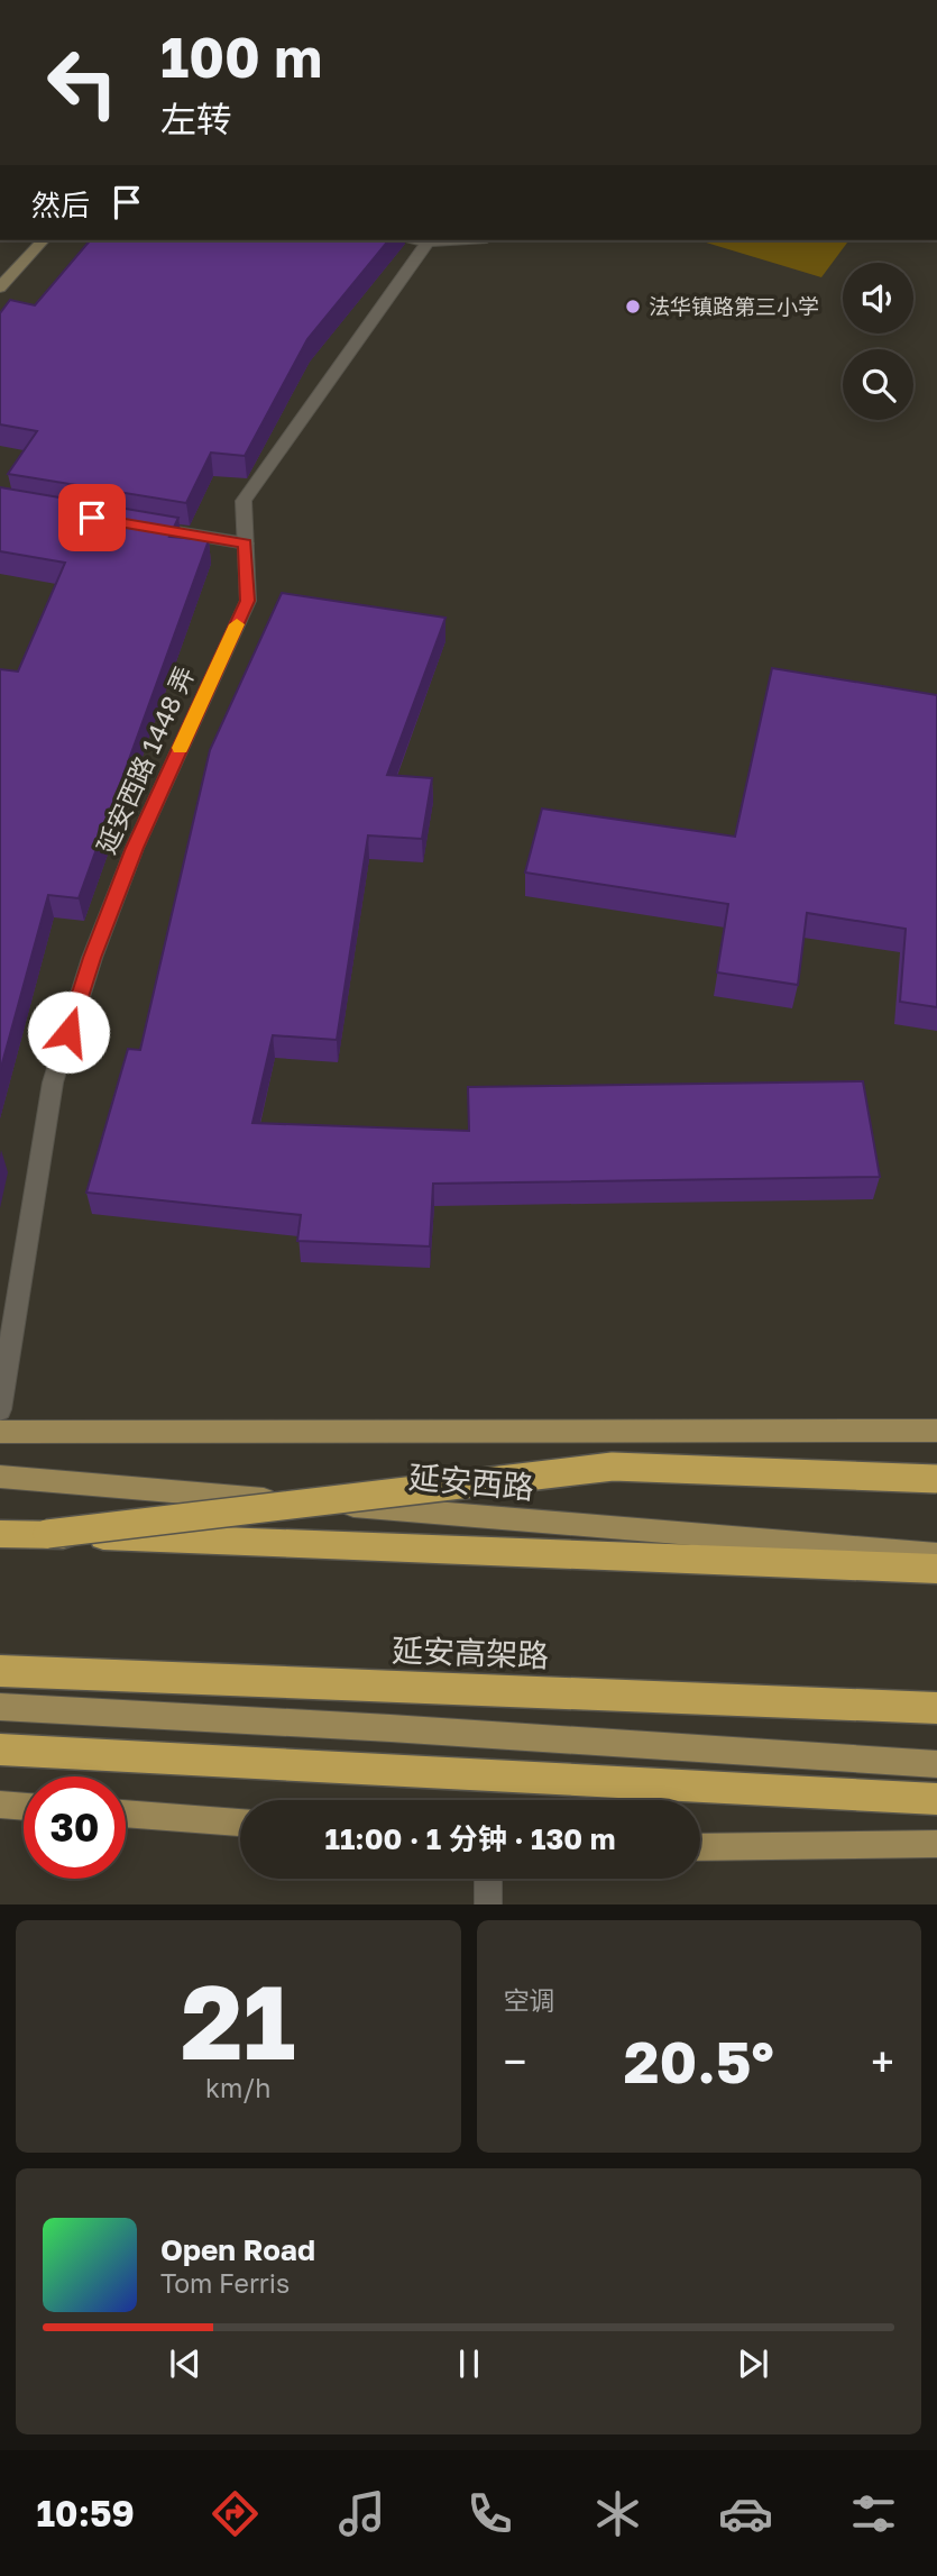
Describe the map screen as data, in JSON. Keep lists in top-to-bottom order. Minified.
{"streets":{"highway":["延安高架路"],"main road":["延安西路"],"street":["延安西路 1448 弄"]},"places":["法华镇路第三小学"],"page":{"turn":["100 m","左转"],"then":"然后","limit":"30","trip":"11:00 · 1 分钟 · 130 m","tile":[["21","km/h"],"空调"],"heat":["−","20.5°","+"],"song":["Open Road","Tom Ferris"],"tabs":"10:59"}}
